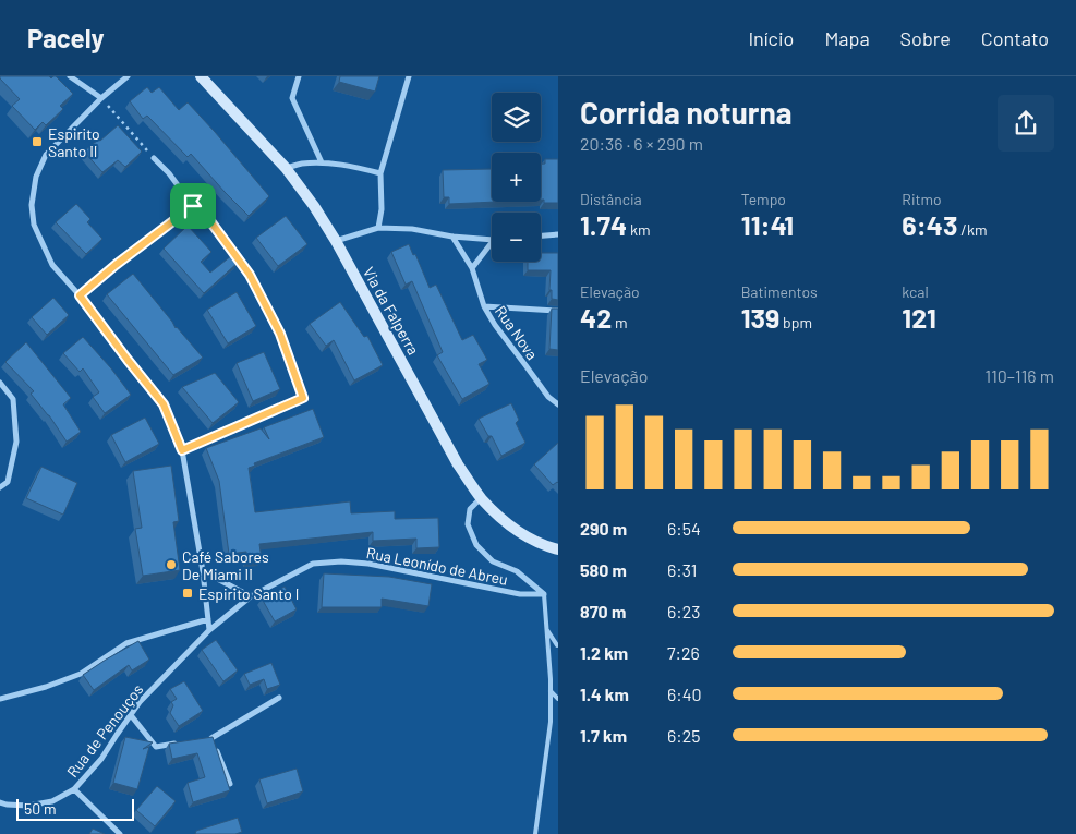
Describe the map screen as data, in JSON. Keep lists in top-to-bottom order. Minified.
{"streets":{"main road":["Via da Falperra"],"street":["Rua Nova","Rua Leonído de Abreu","Rua de Penouços"]},"crossings":[["Via da Falperra","Rua Leonído de Abreu"],["Rua Leonído de Abreu","Rua de Penouços"]],"places":{"transit":["Espirito Santo II","Espirito Santo I"],"other":["Café Sabores De Miami II"]},"scale_bar":"50 m","page":{"header":"Pacely","nav":["Início","Mapa","Sobre","Contato"],"heading":["Corrida noturna","20:36 · 6 × 290 m"],"map_buttons":["+","−"],"stats":[["Distância","1.74 km"],["Tempo","11:41"],["Ritmo","6:43 /km"],["Elevação","42 m"],["Batimentos","139 bpm"],["kcal","121"]],"chart":["Elevação","110–116 m"],"list":[{"name":"290 m","note":"6:54"},{"name":"580 m","note":"6:31"},{"name":"870 m","note":"6:23"},{"name":"1.2 km","note":"7:26"},{"name":"1.4 km","note":"6:40"},{"name":"1.7 km","note":"6:25"}],"scale":"50 m"}}
